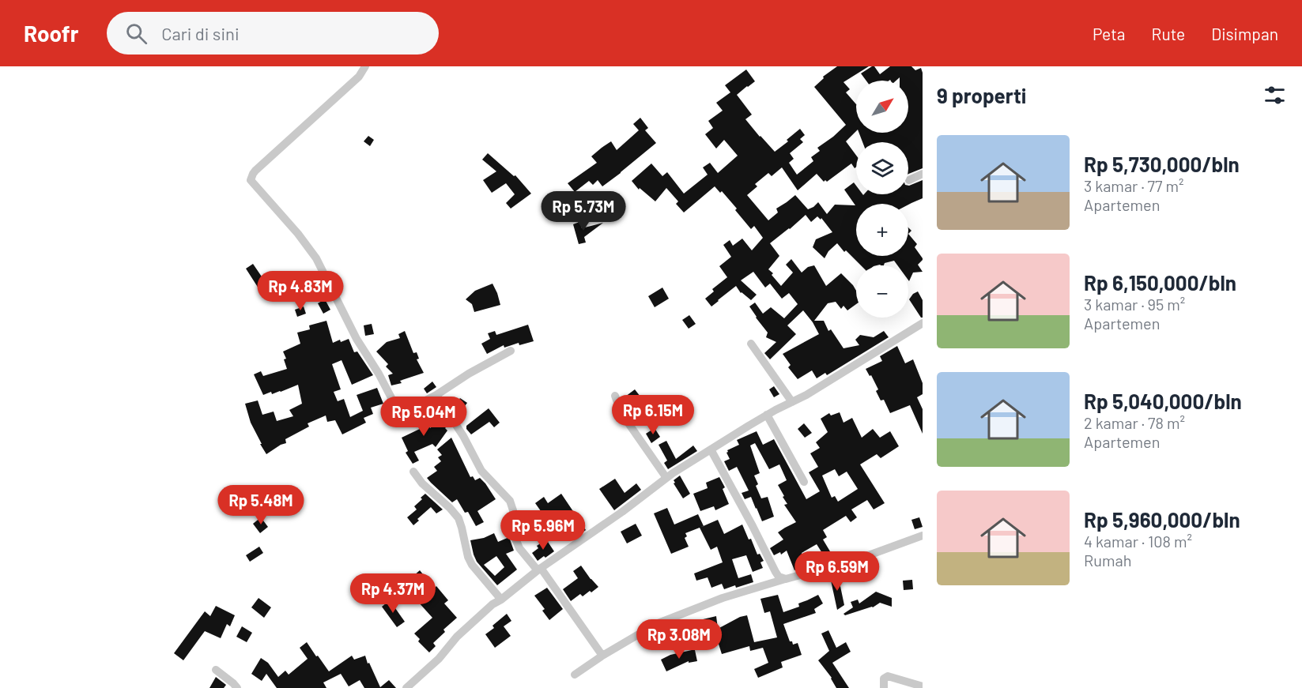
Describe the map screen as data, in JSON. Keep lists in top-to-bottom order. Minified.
{"north":"top right","page":{"header":"Roofr","search":"Cari di sini","nav":["Peta","Rute","Disimpan"],"heading":"9 properti","map_buttons":["+","−"],"list":[{"name":"Rp 5,730,000/bln","note":"3 kamar · 77 m² · Apartemen"},{"name":"Rp 6,150,000/bln","note":"3 kamar · 95 m² · Apartemen"},{"name":"Rp 5,040,000/bln","note":"2 kamar · 78 m² · Apartemen"},{"name":"Rp 5,960,000/bln","note":"4 kamar · 108 m² · Rumah"}],"price":["Rp 5.73M","Rp 4.83M","Rp 6.15M","Rp 5.04M","Rp 5.48M","Rp 5.96M","Rp 6.59M","Rp 4.37M","Rp 3.08M"]}}
